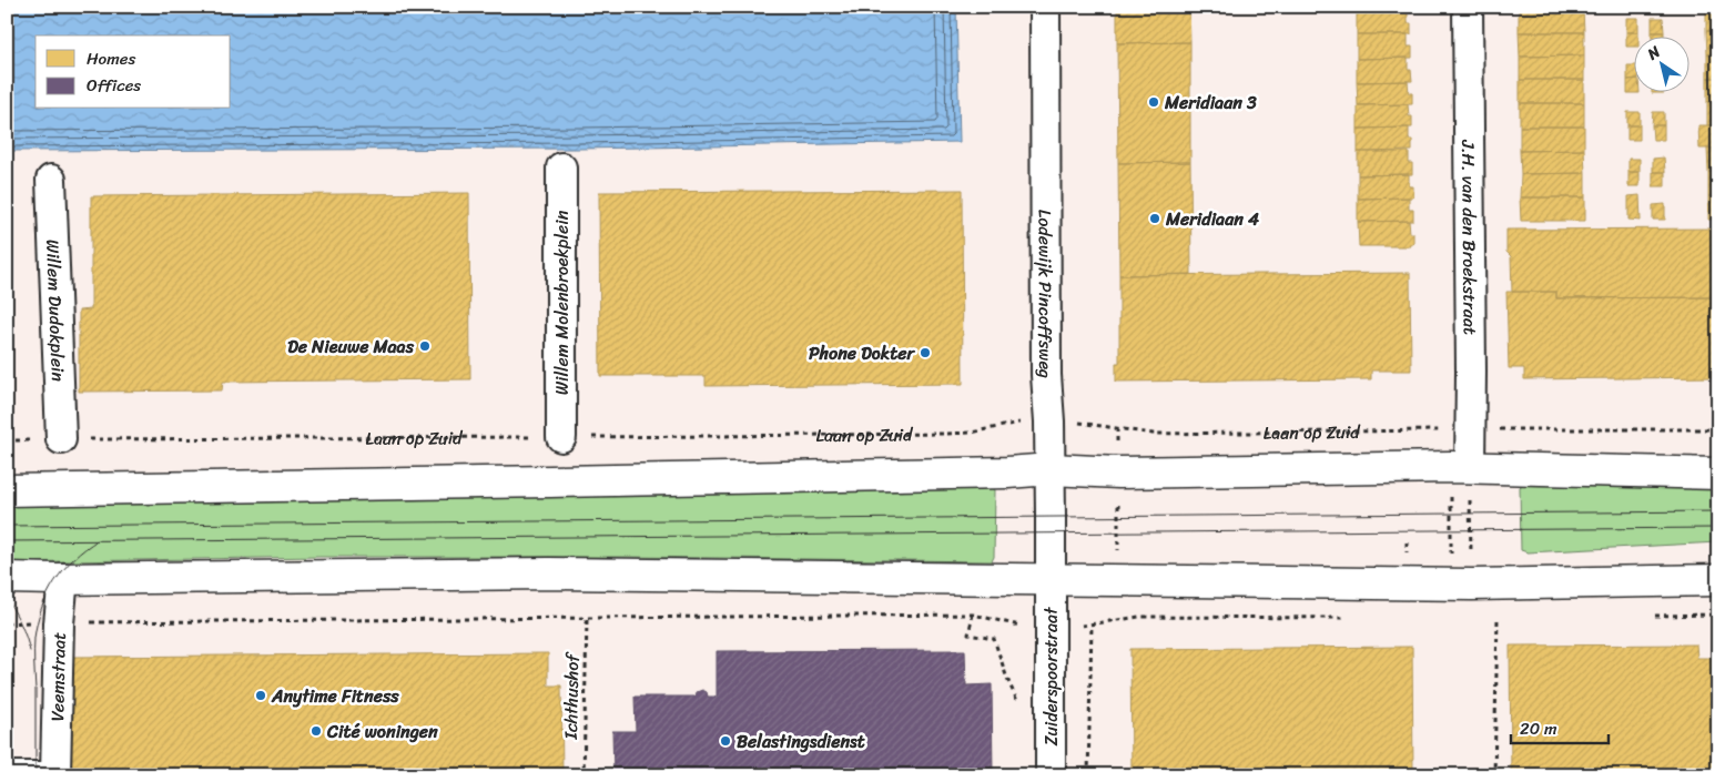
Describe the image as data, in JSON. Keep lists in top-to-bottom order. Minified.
{"streets":{"main road":["Laan op Zuid"],"street":["J.H. van den Broekstraat","Lodewijk Pincoffsweg","Willem Molenbroekplein","Willem Dudokplein","Veemstraat","Zuiderspoorstraat"],"path":["Ichthushof"]},"crossings":[["J.H. van den Broekstraat","Laan op Zuid"],["Lodewijk Pincoffsweg","Laan op Zuid"],["Lodewijk Pincoffsweg","Zuiderspoorstraat"],["Willem Molenbroekplein","Laan op Zuid"],["Willem Dudokplein","Laan op Zuid"]],"places":["Meridiaan 3","Meridiaan 4","De Nieuwe Maas","Phone Dokter","Anytime Fitness","Cité woningen","Belastingsdienst"],"legend":["Homes","Offices"],"scale_bar":"20 m","north":"top left"}
